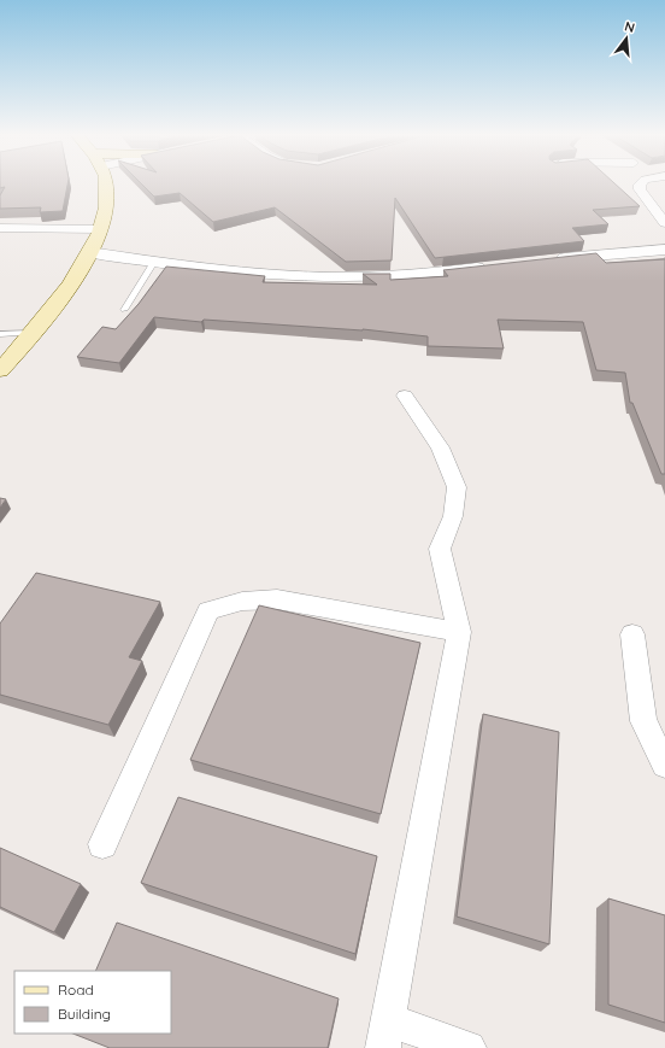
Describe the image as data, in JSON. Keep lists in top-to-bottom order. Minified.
{"legend":["Road","Building"],"north":"top"}
